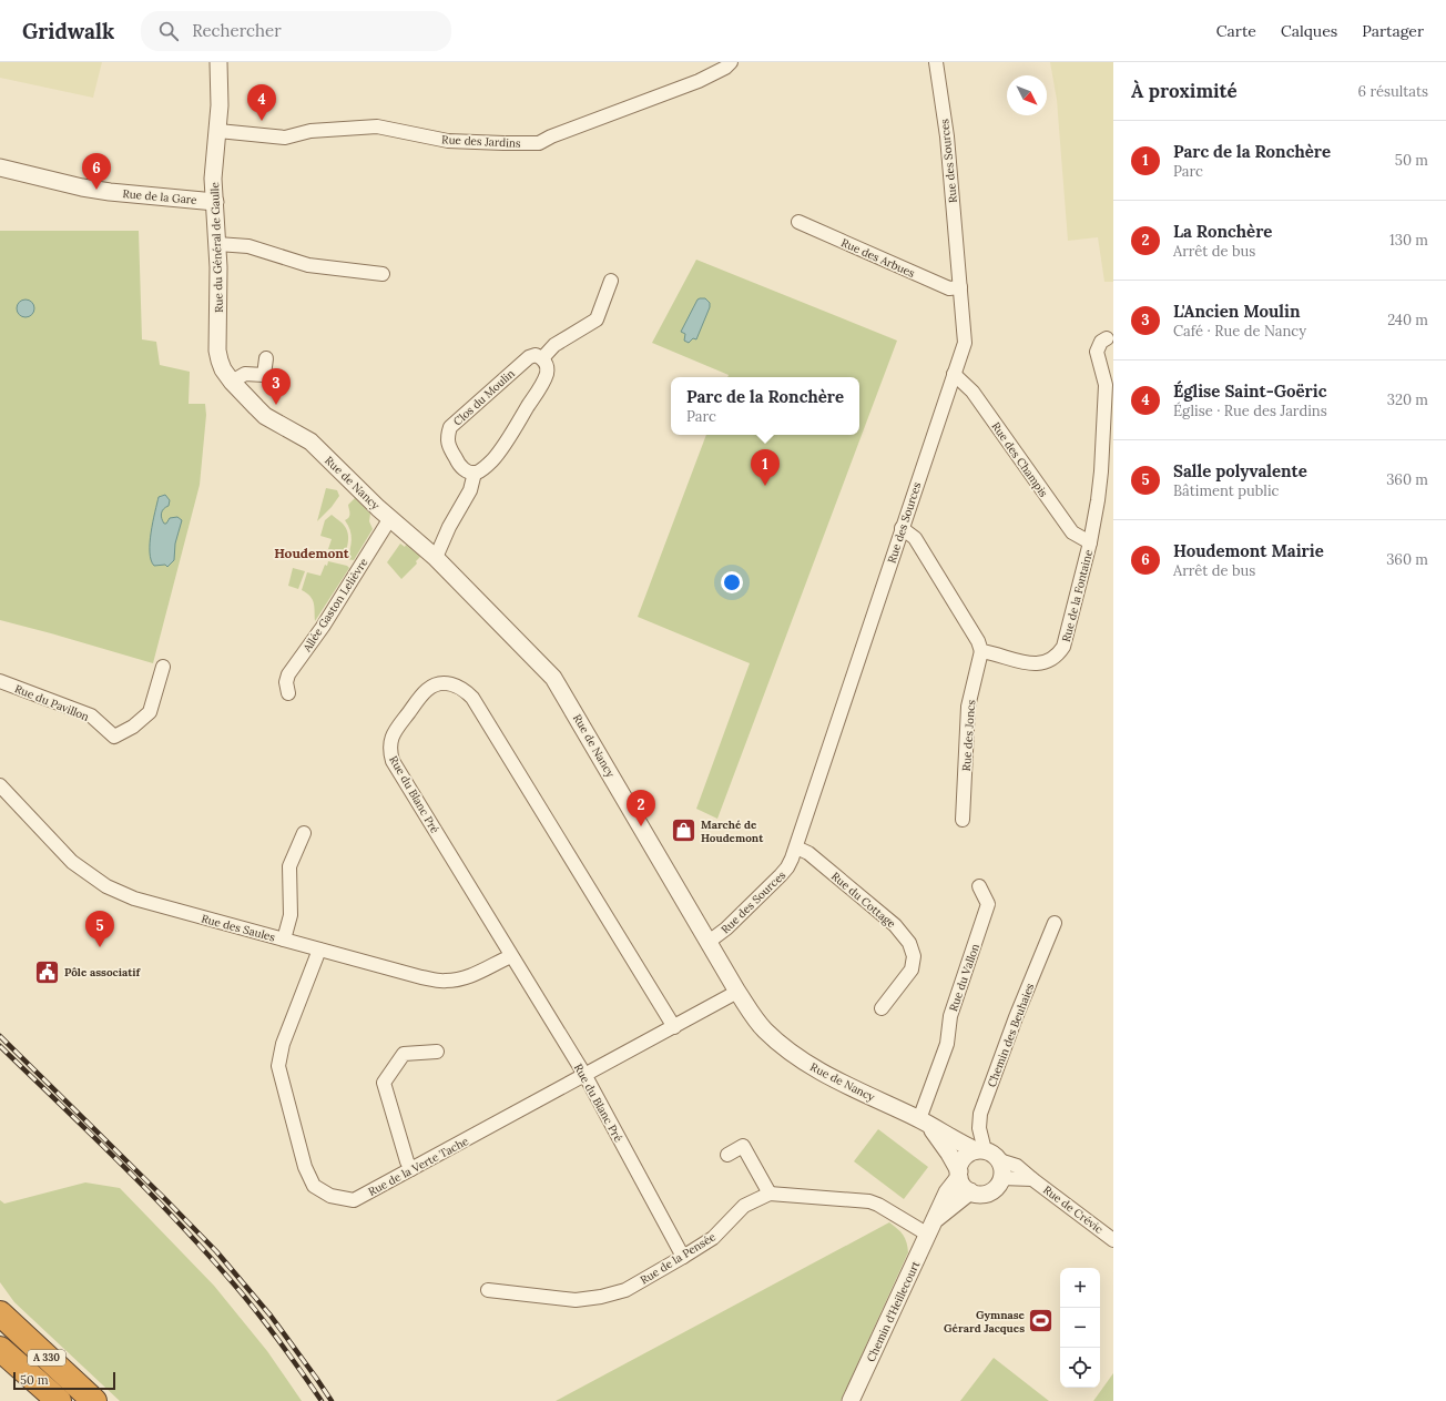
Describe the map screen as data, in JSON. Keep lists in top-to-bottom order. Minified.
{"streets":{"highway":["A 330"],"street":["Rue des Jardins","Rue des Sources","Rue de la Gare","Rue du Général de Gaulle","Rue des Arbues","Clos du Moulin","Rue des Champis","Rue de Nancy","Rue de la Fontaine","Allée Gaston Lelièvre","Rue du Pavillon","Rue des Joncs","Rue du Blanc Pré","Rue du Cottage","Rue des Saules","Rue du Vallon","Chemin des Beuhaies","Rue de la Verte Tache","Rue de Crévic","Rue de la Pensée","Chemin d'Heillecourt"]},"crossings":[["Rue des Jardins","Rue du Général de Gaulle"],["Rue des Sources","Rue des Arbues"],["Rue des Sources","Rue des Champis"],["Rue des Sources","Rue de Nancy"],["Rue des Sources","Rue du Cottage"],["Rue de la Gare","Rue du Général de Gaulle"],["Rue du Général de Gaulle","Rue de Nancy"],["Rue des Champis","Rue de la Fontaine"],["Rue de Nancy","Allée Gaston Lelièvre"],["Rue de Nancy","Rue du Vallon"],["Rue de Nancy","Chemin des Beuhaies"],["Rue de Nancy","Rue de la Verte Tache"],["Rue de Nancy","Rue de Crévic"],["Rue de Nancy","Chemin d'Heillecourt"],["Rue de la Fontaine","Rue des Joncs"],["Rue du Blanc Pré","Rue des Saules"],["Rue du Blanc Pré","Rue de la Verte Tache"],["Rue du Blanc Pré","Rue de la Pensée"],["Rue des Saules","Rue de la Verte Tache"],["Chemin des Beuhaies","Rue de Crévic"],["Chemin des Beuhaies","Chemin d'Heillecourt"],["Rue de Crévic","Chemin d'Heillecourt"],["Rue de la Pensée","Chemin d'Heillecourt"]],"districts":["Houdemont"],"places":{"shop":["Marché de Houdemont"],"public building":["Pôle associatif"],"sports":["Gymnase Gérard Jacques"]},"scale_bar":"50 m","north":"bottom right","page":{"header":"Gridwalk","search":"Rechercher","nav":["Carte","Calques","Partager"],"heading":["À proximité","6 résultats"],"pins":["4","6","3","1","2","5"],"list":[{"mark":"1","name":"Parc de la Ronchère","note":"Parc","value":"50 m"},{"mark":"2","name":"La Ronchère","note":"Arrêt de bus","value":"130 m"},{"mark":"3","name":"L'Ancien Moulin","note":"Café · Rue de Nancy","value":"240 m"},{"mark":"4","name":"Église Saint-Goëric","note":"Église · Rue des Jardins","value":"320 m"},{"mark":"5","name":"Salle polyvalente","note":"Bâtiment public","value":"360 m"},{"mark":"6","name":"Houdemont Mairie","note":"Arrêt de bus","value":"360 m"}],"popup":["Parc de la Ronchère","Parc"],"map_buttons":["+","−"],"scale":"50 m"}}
